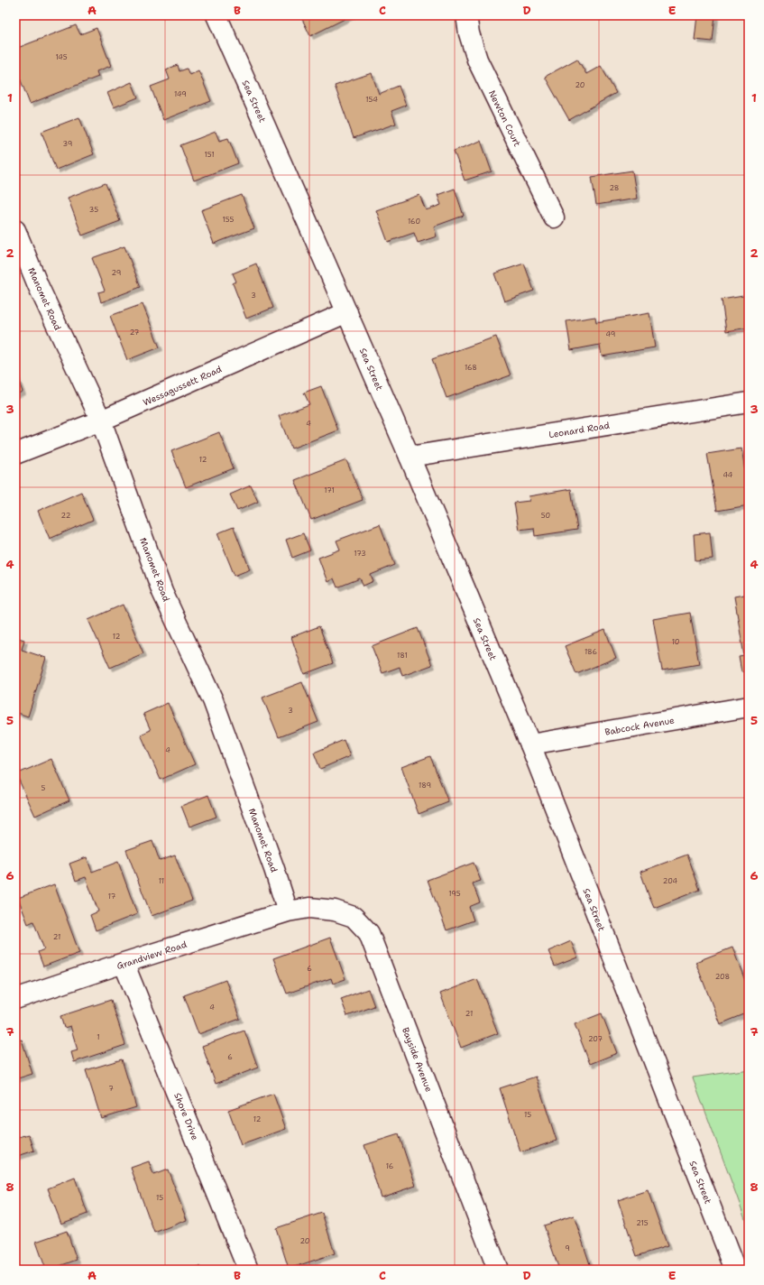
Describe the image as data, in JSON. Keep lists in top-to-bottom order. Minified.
{"streets":{"street":["Sea Street","Newton Court","Manomet Road","Wessagussett Road","Leonard Road","Babcock Avenue","Grandview Road","Bayside Avenue","Shore Drive"]},"crossings":[["Sea Street","Wessagussett Road"],["Sea Street","Leonard Road"],["Sea Street","Babcock Avenue"],["Manomet Road","Wessagussett Road"],["Manomet Road","Grandview Road"],["Manomet Road","Bayside Avenue"],["Grandview Road","Bayside Avenue"],["Grandview Road","Shore Drive"]],"house_numbers":["145","20","149","154","39","151","28","35","155","160","29","3","27","49","168","4","12","44","171","22","50","173","12","10","186","181","3","4","189","5","11","204","195","17","21","6","208","4","21","1","207","6","7","15","12","16","15","215","20","9"],"grid":{"columns":["A","B","C","D","E"],"rows":["1","2","3","4","5","6","7","8"]}}
